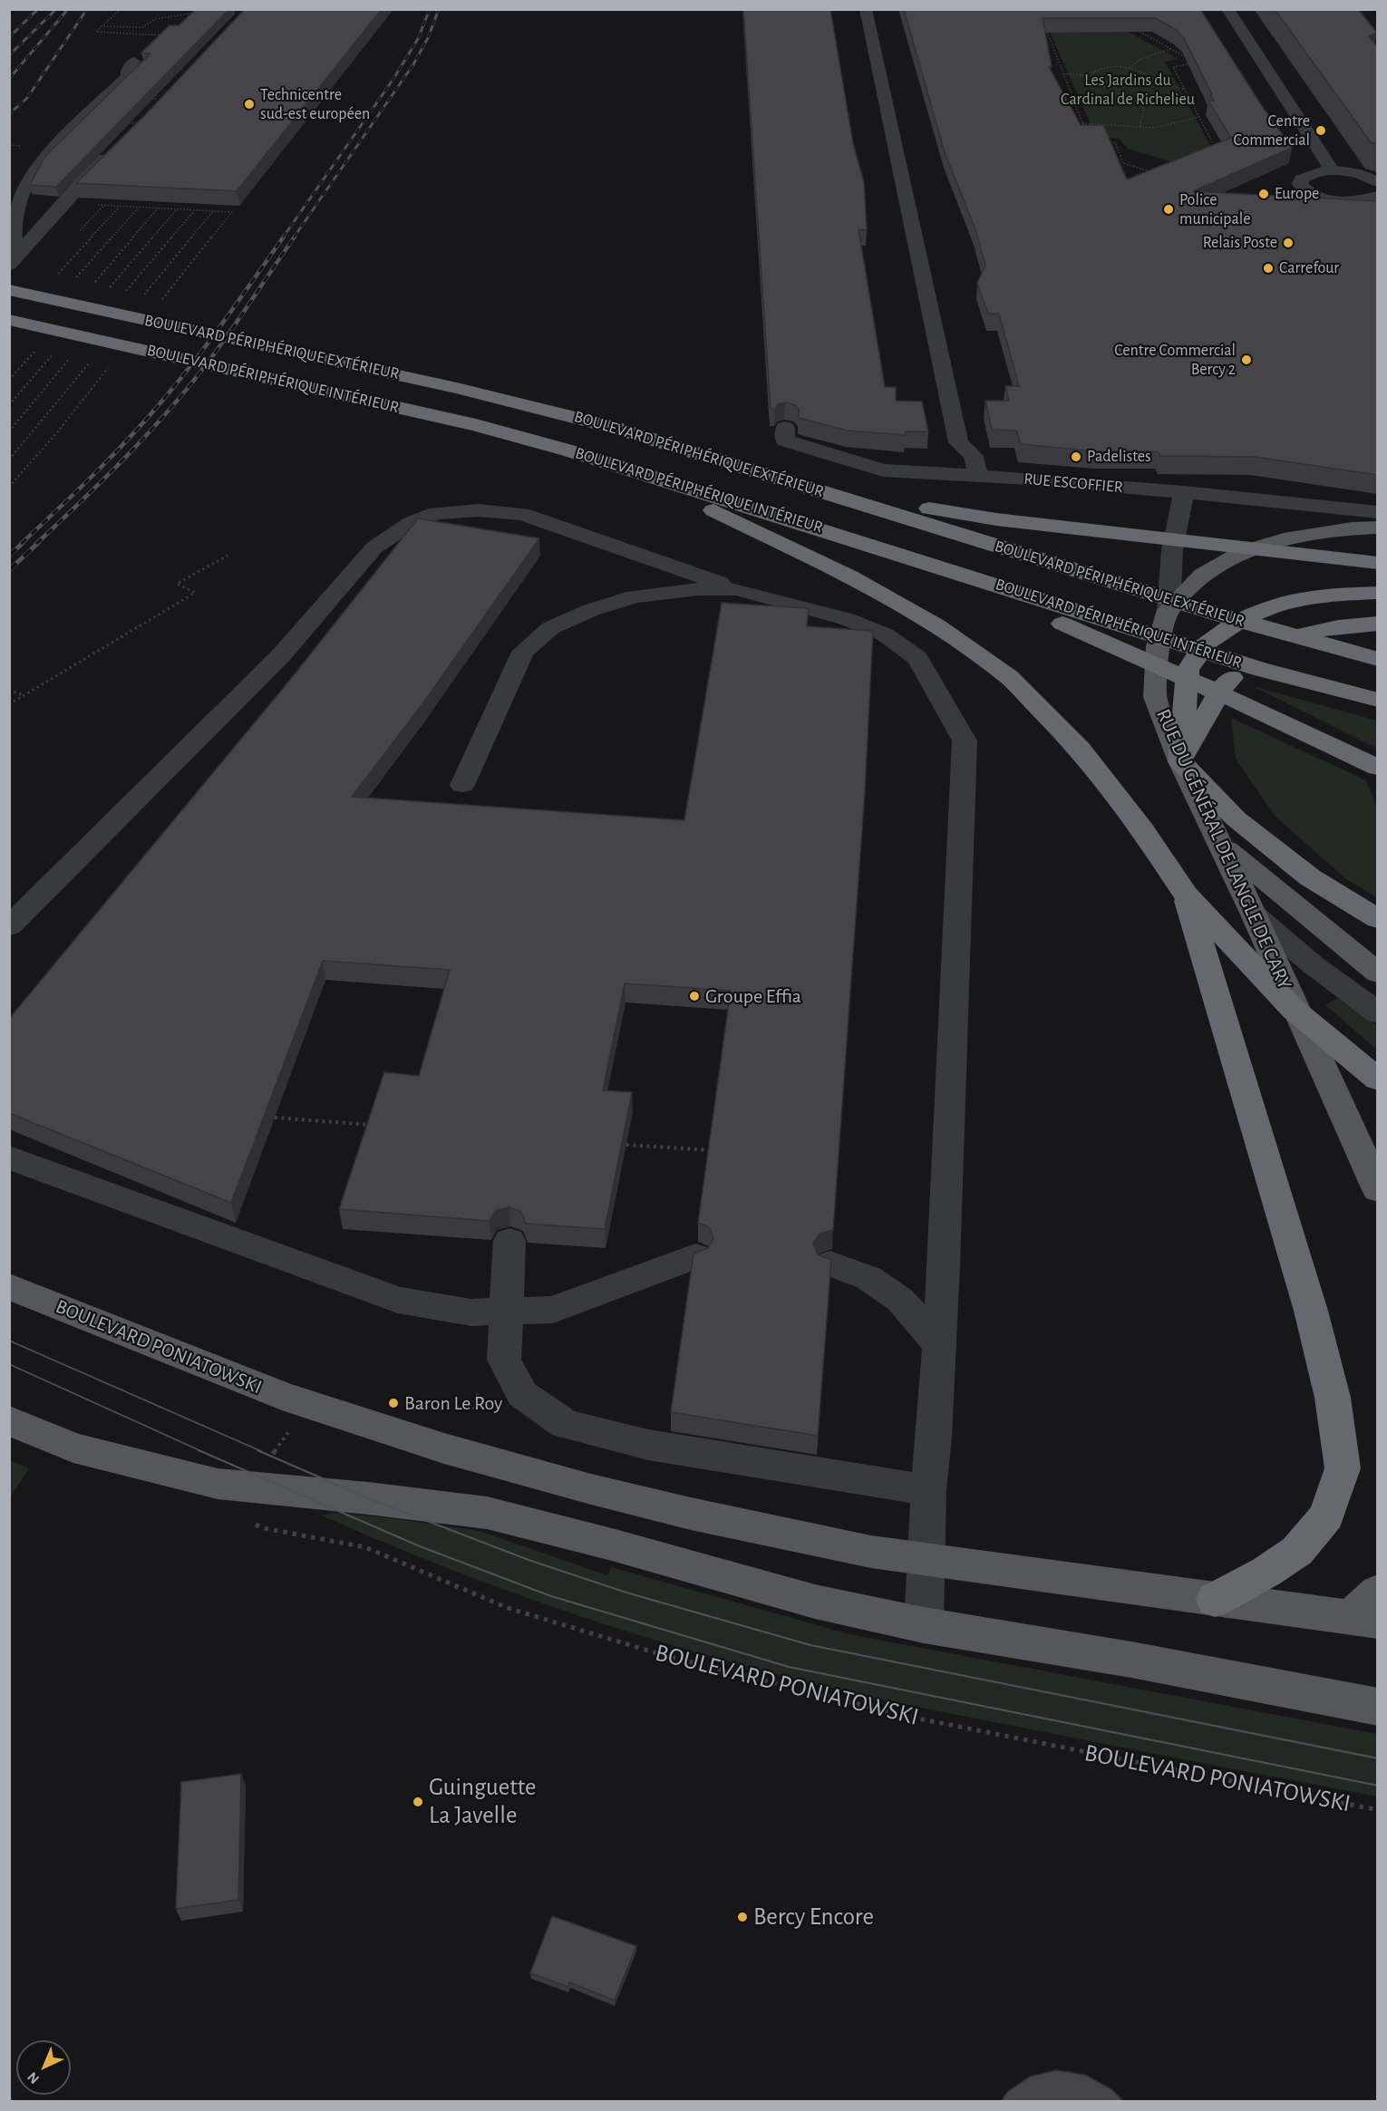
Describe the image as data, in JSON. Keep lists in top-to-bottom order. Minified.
{"streets":{"highway":["BOULEVARD PÉRIPHÉRIQUE EXTÉRIEUR","BOULEVARD PÉRIPHÉRIQUE INTÉRIEUR"],"main road":["RUE DU GÉNÉRAL DE LANGLE DE CARY","BOULEVARD PONIATOWSKI"],"street":["RUE ESCOFFIER"]},"crossings":[["RUE ESCOFFIER","RUE DU GÉNÉRAL DE LANGLE DE CARY"]],"parks":["Les Jardins du Cardinal de Richelieu"],"places":["Technicentre sud-est européen","Centre Commercial","Europe","Police municipale","Relais Poste","Carrefour","Centre Commercial Bercy 2","Padelistes","Groupe Effia","Baron Le Roy","Guinguette La Javelle","Bercy Encore"],"north":"bottom left"}
